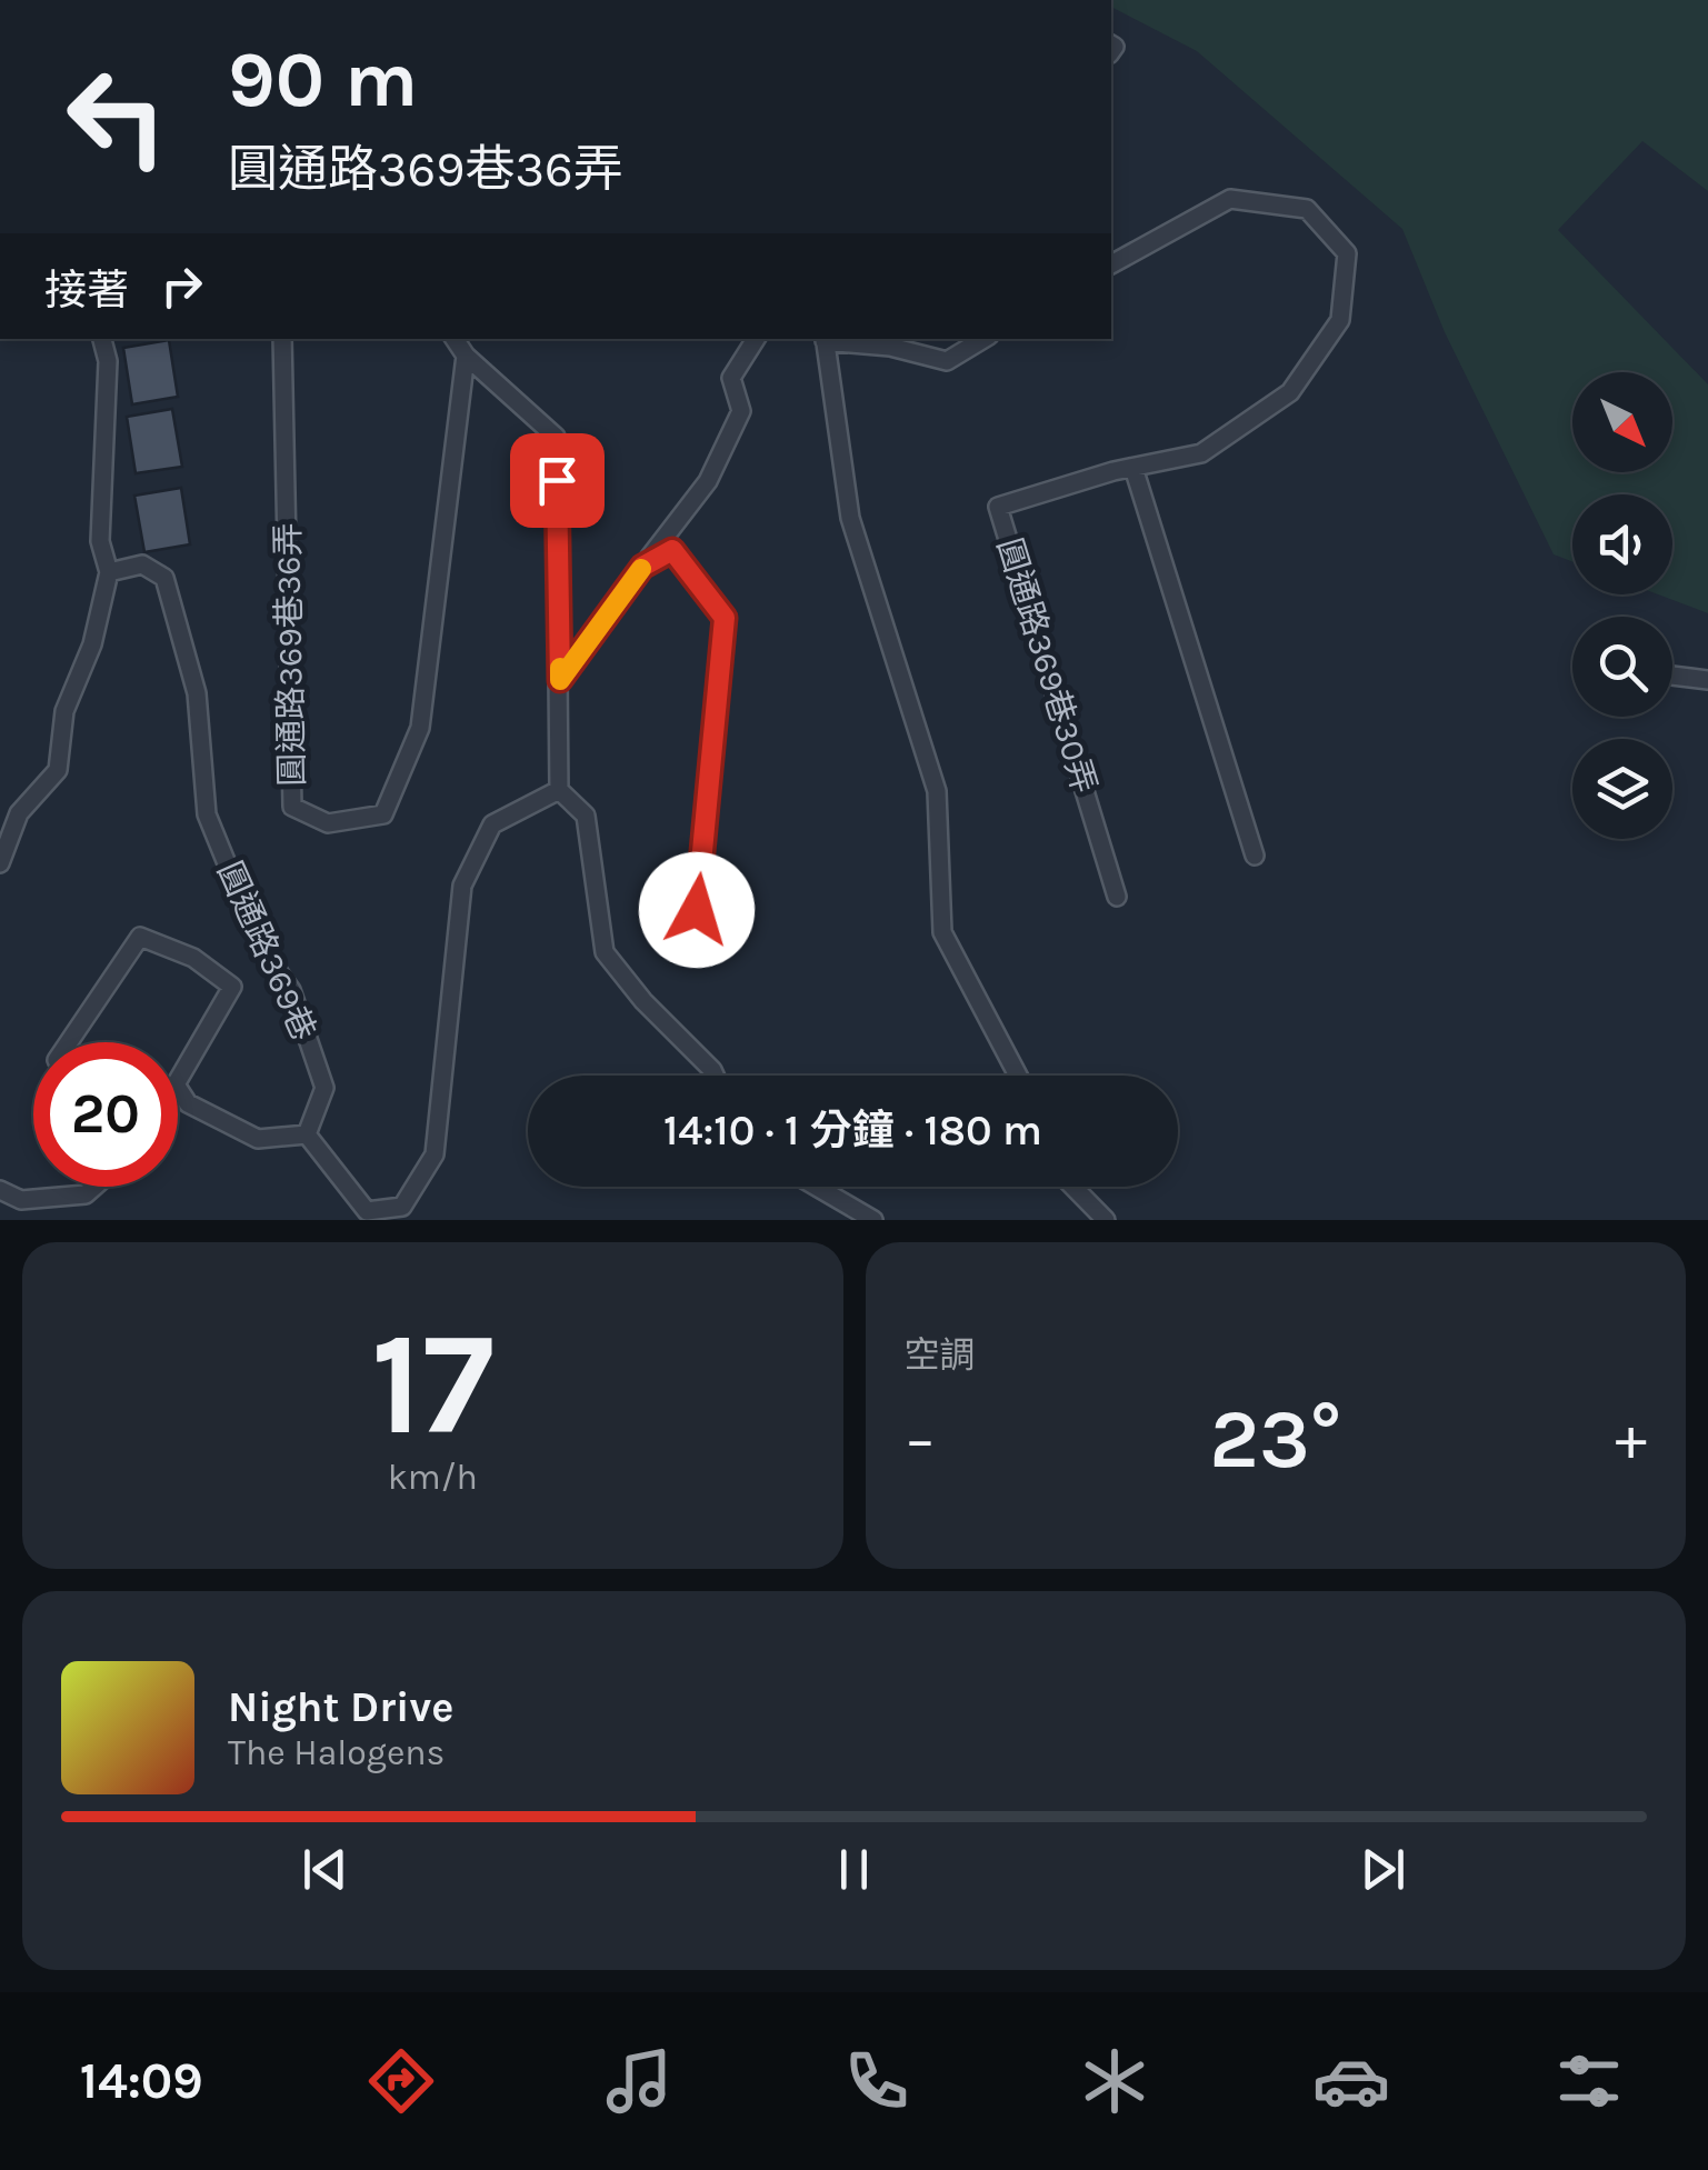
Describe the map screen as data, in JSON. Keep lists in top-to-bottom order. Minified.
{"streets":{"lane":["圓通路369巷36弄","圓通路369巷30弄","圓通路369巷"]},"north":"bottom right","page":{"turn":["90 m","圓通路369巷36弄"],"then":"接著","limit":"20","trip":"14:10 · 1 分鐘 · 180 m","tile":[["17","km/h"],"空調"],"heat":["−","23°","+"],"song":["Night Drive","The Halogens"],"tabs":"14:09"}}
